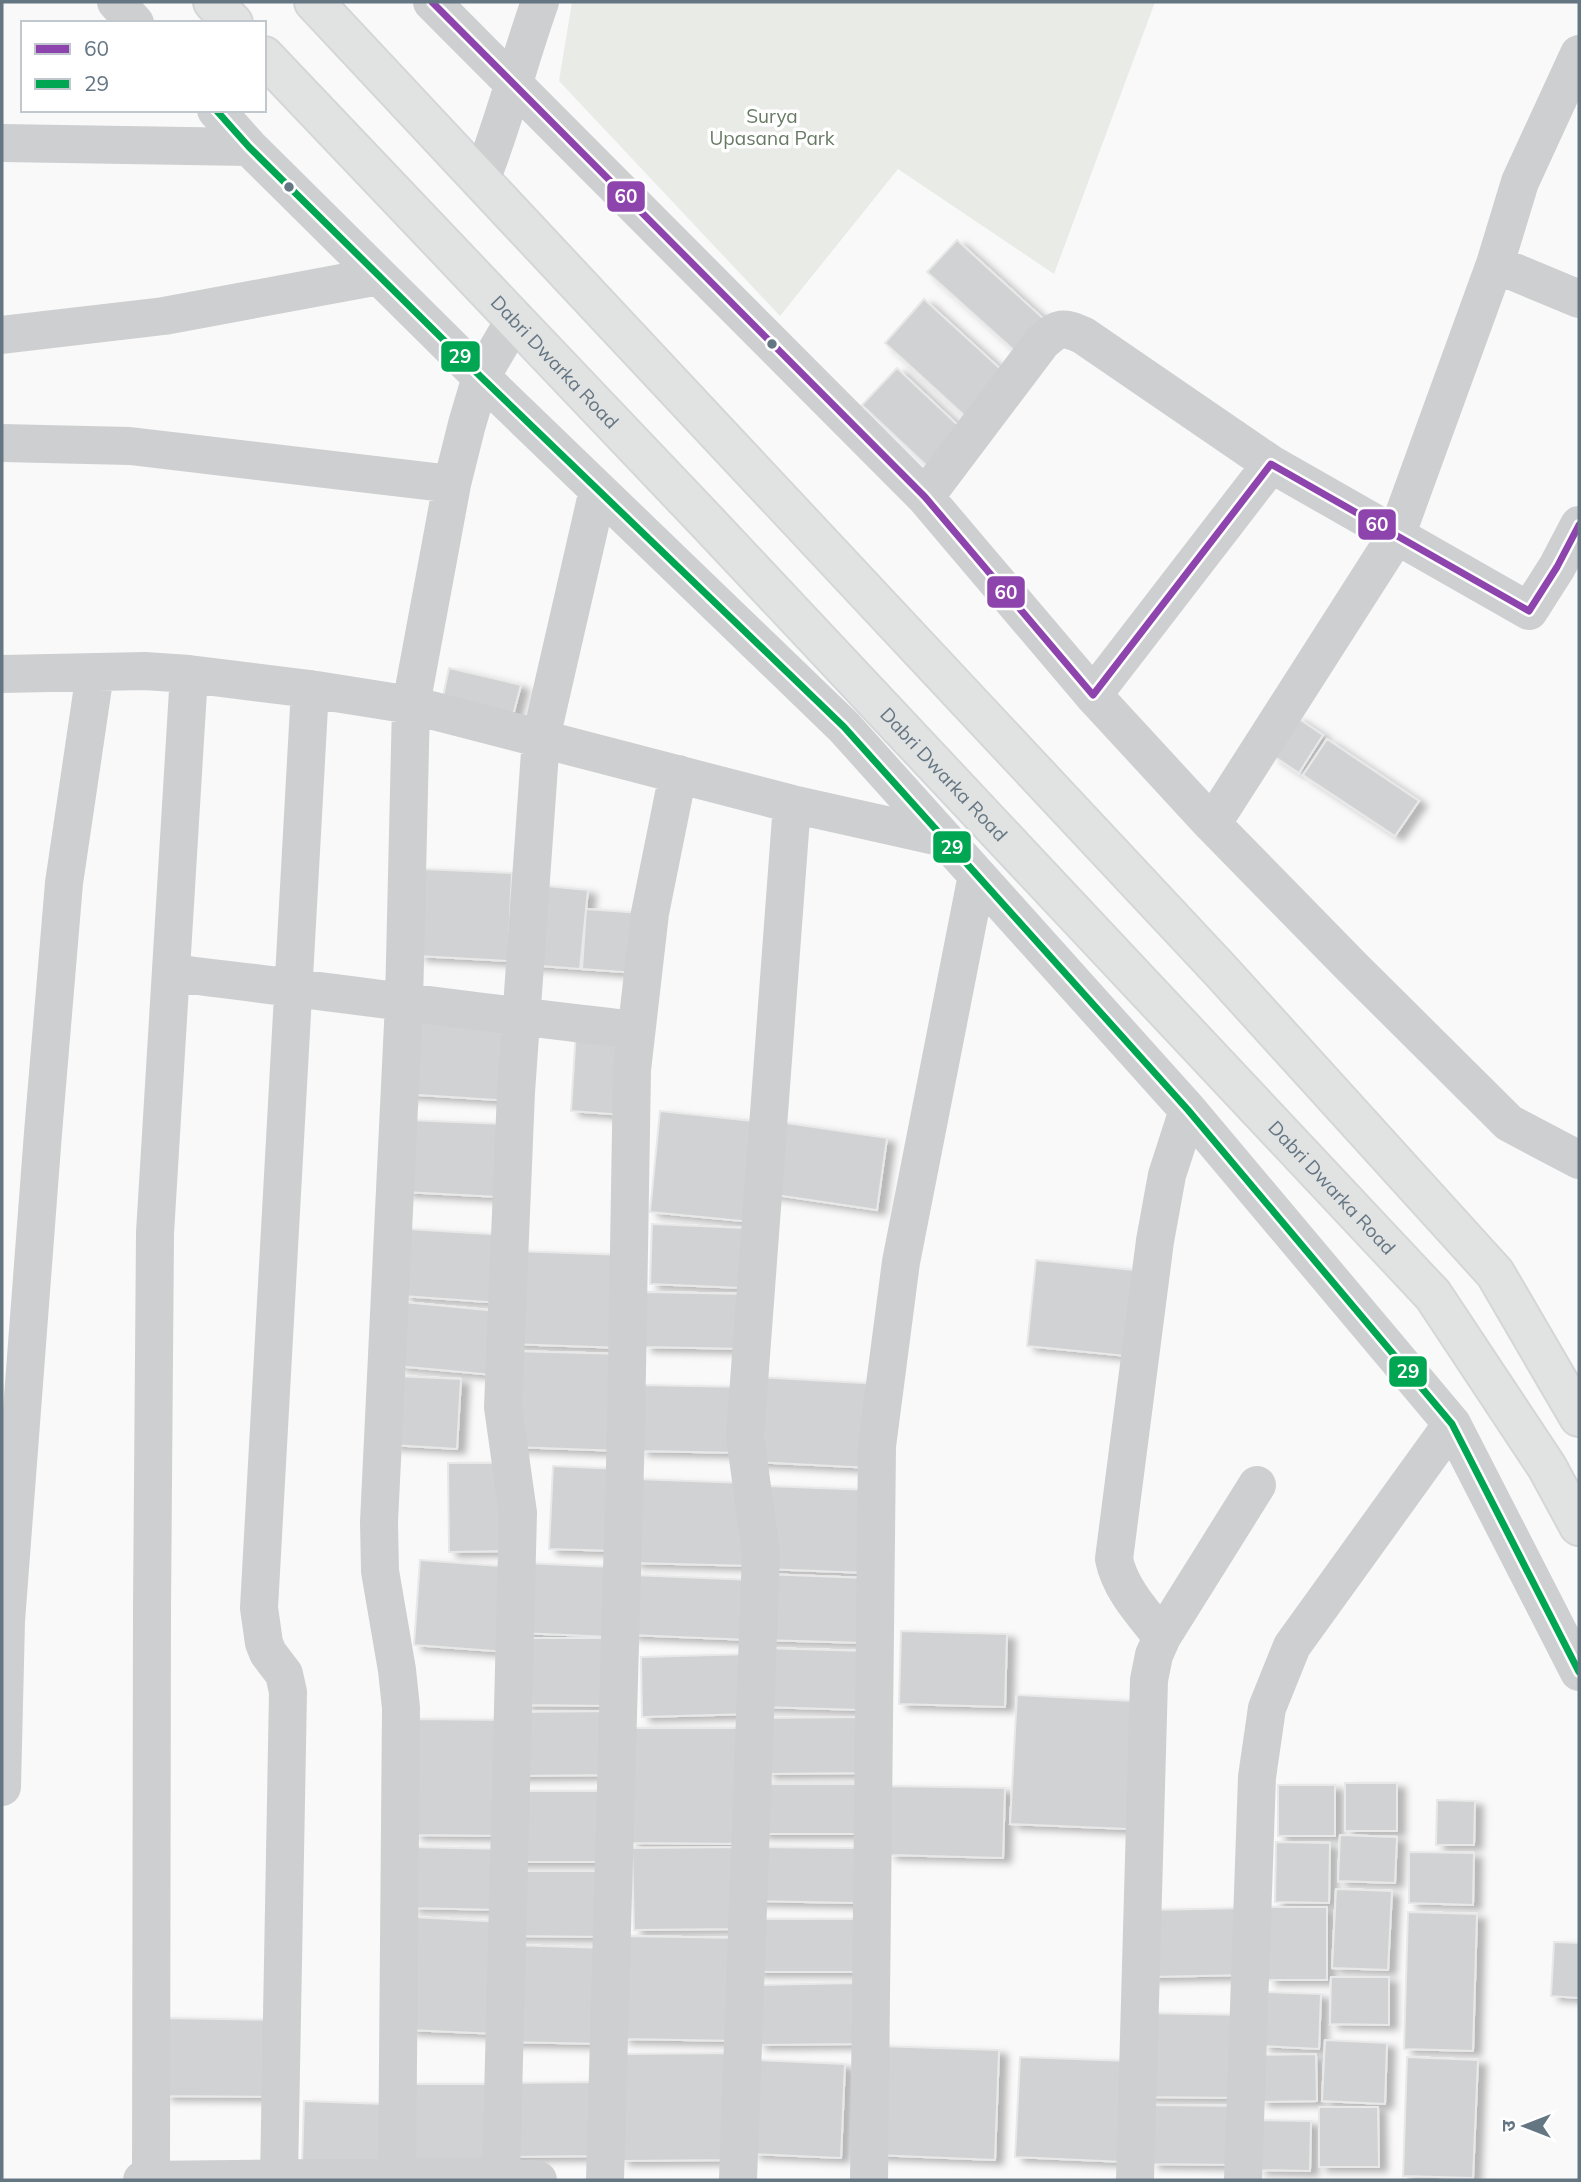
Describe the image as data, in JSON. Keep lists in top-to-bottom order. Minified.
{"streets":{"main road":["Dabri Dwarka Road"]},"parks":["Surya Upasana Park"],"lines":["transit line 60","transit line 29"],"legend":["60","29"],"north":"left"}
